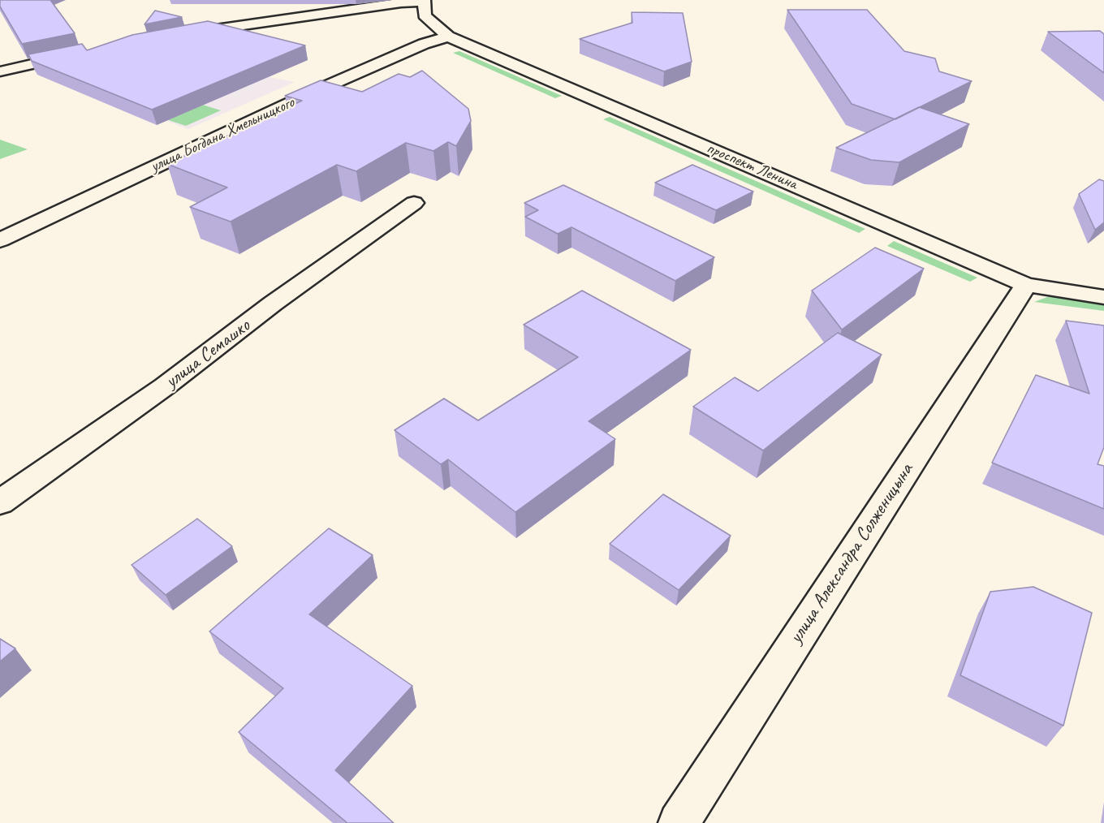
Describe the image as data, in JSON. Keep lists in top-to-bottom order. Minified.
{"streets":{"street":["улица Богдана Хмельницкого","проспект Ленина","улица Семашко","улица Александра Солженицына"]},"crossings":[["улица Богдана Хмельницкого","проспект Ленина"],["проспект Ленина","улица Александра Солженицына"]]}
